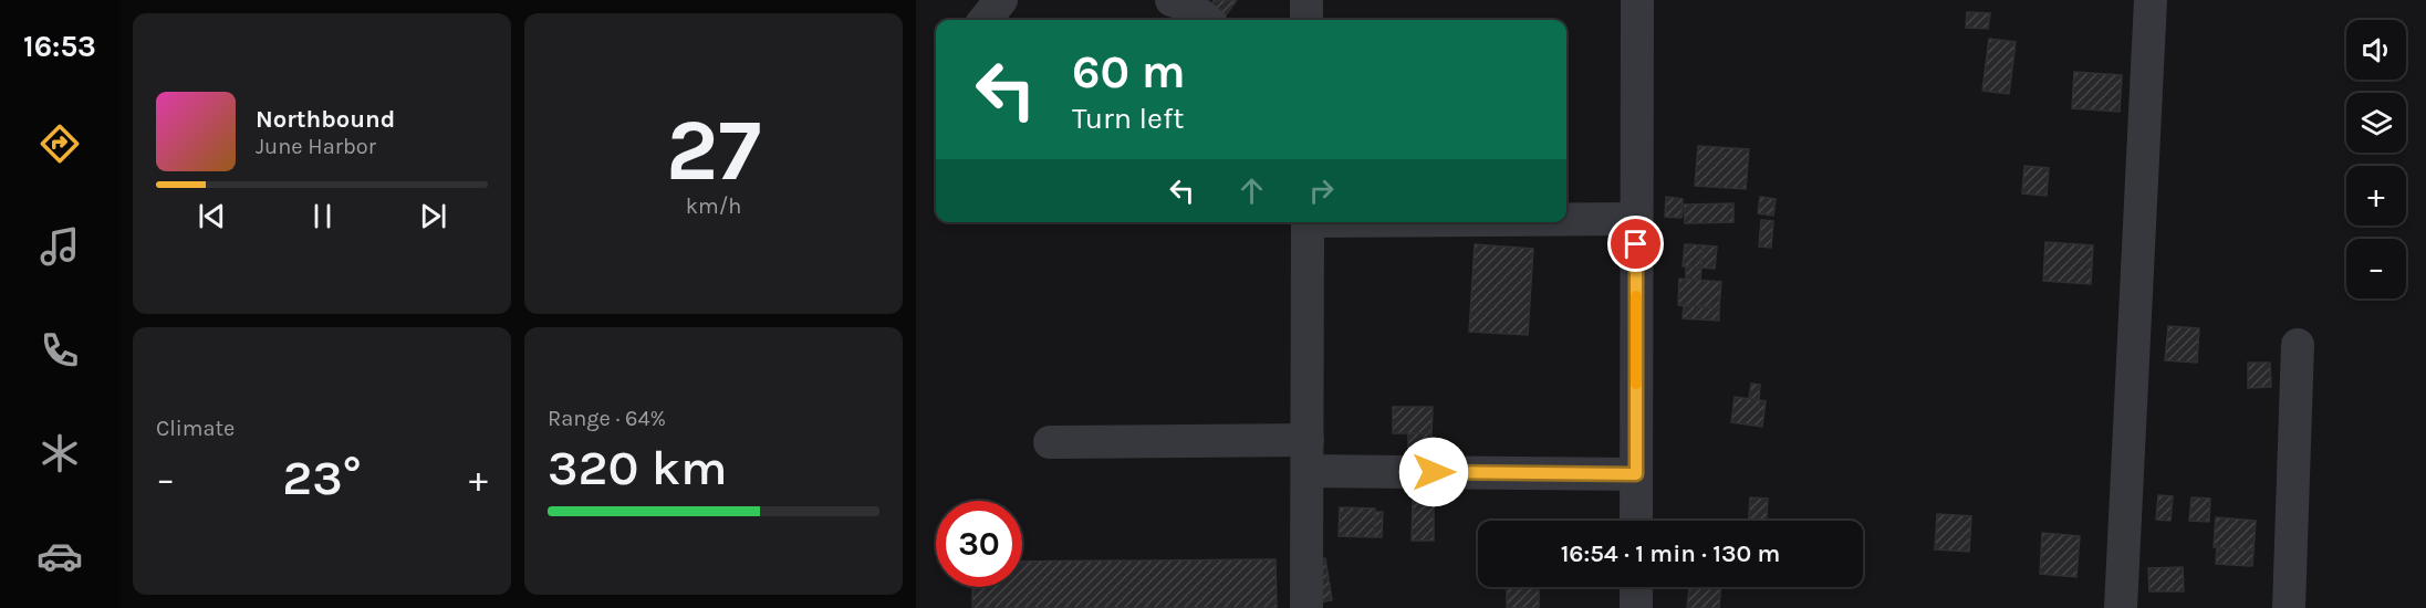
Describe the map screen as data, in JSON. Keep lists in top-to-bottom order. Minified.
{"page":{"tabs":"16:53","tile":[["27","km/h"],"Climate",["Range · 64%","320 km"]],"map_buttons":["+","−"],"turn":["60 m","Turn left"],"song":["Northbound","June Harbor"],"heat":["−","23°","+"],"limit":"30","trip":"16:54 · 1 min · 130 m"}}
